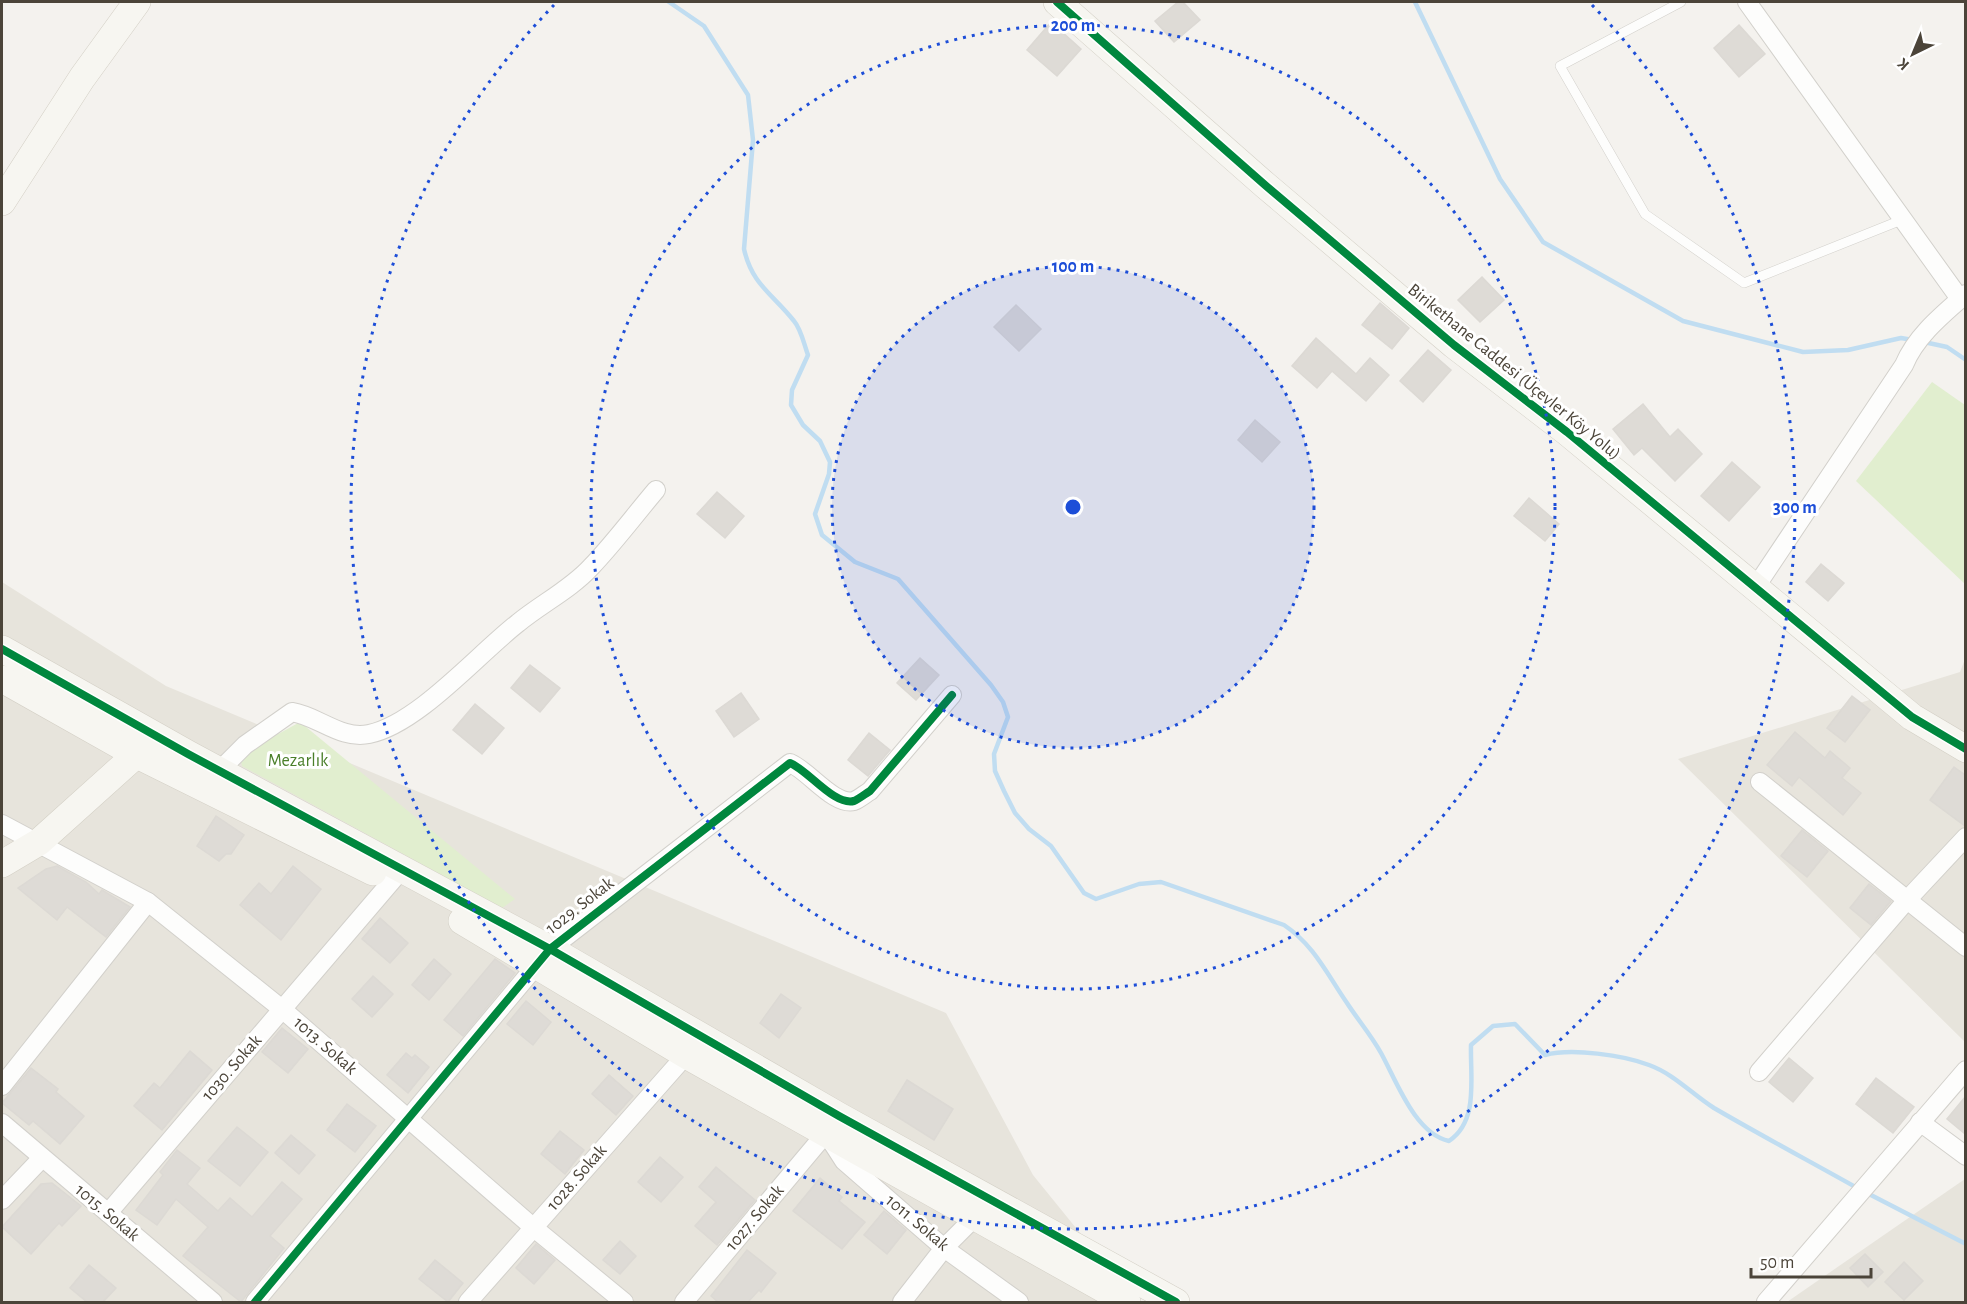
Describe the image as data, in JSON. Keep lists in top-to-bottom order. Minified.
{"streets":{"street":["Birikethane Caddesi (Üçevler Köy Yolu)","1029. Sokak","1013. Sokak","1030. Sokak","1028. Sokak","1015. Sokak","1027. Sokak","1011. Sokak"]},"crossings":[["1029. Sokak","1013. Sokak"],["1013. Sokak","1030. Sokak"],["1013. Sokak","1028. Sokak"],["1030. Sokak","1015. Sokak"],["1027. Sokak","1011. Sokak"]],"parks":["Mezarlık"],"scale_bar":"50 m","north":"bottom left","rings":["200 m","100 m","300 m"]}
